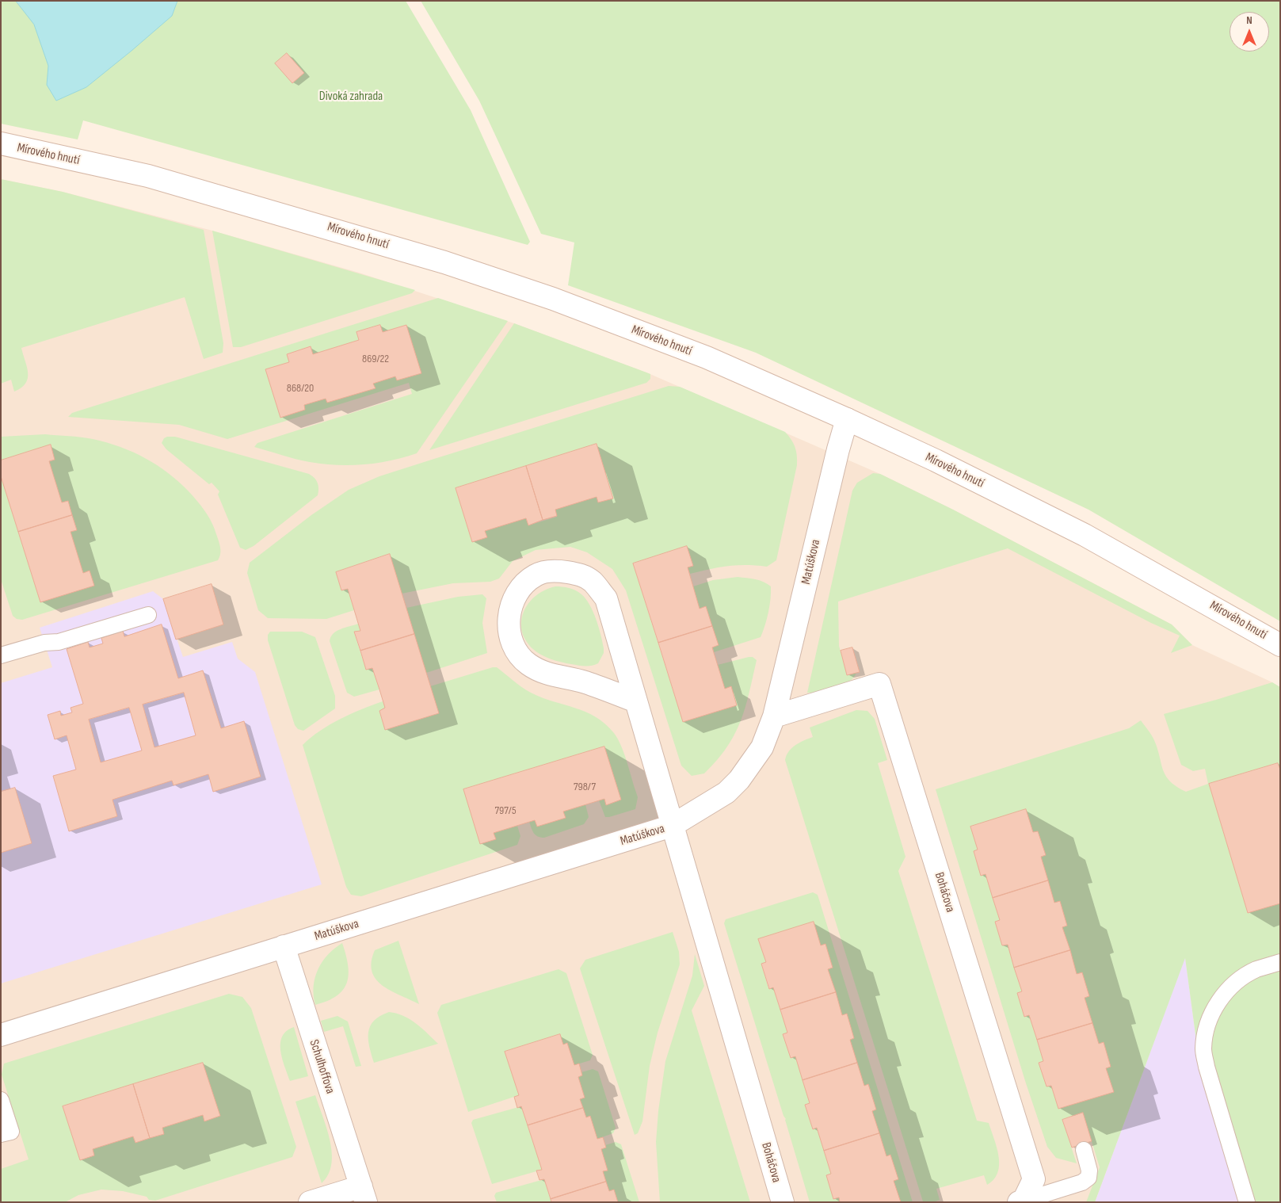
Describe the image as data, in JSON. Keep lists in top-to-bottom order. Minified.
{"streets":{"street":["Mírového hnutí","Matúškova","Boháčova","Schulhoffova"]},"crossings":[["Mírového hnutí","Matúškova"],["Matúškova","Boháčova"],["Matúškova","Schulhoffova"]],"parks":["Divoká zahrada"],"house_numbers":["869/22","868/20","798/7","797/5"],"north":"top"}
